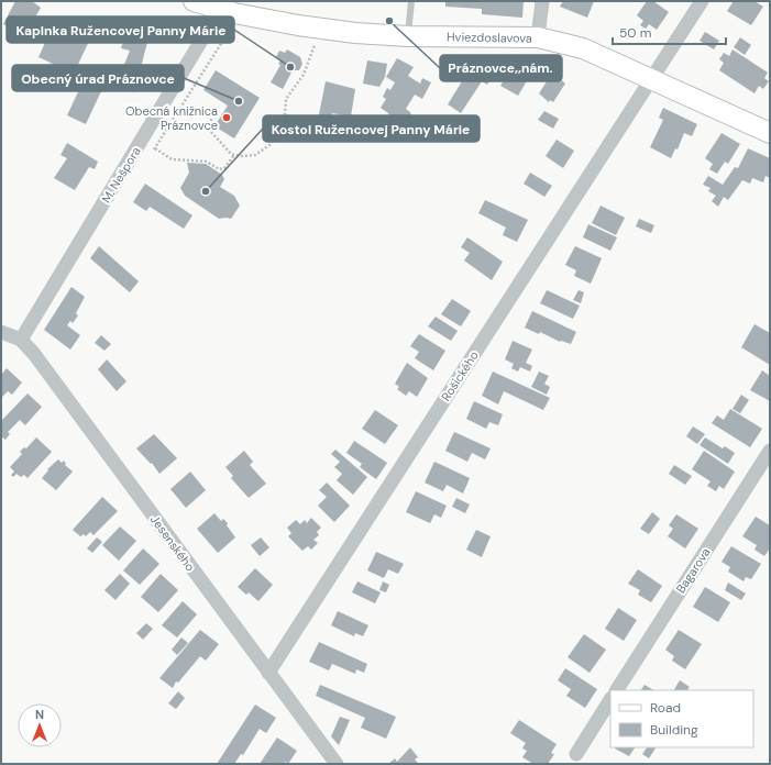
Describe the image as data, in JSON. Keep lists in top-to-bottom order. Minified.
{"streets":{"street":["Hviezdoslavova","M. Nešpora","Rošického","Jesenského","Bagarova"]},"crossings":[["Hviezdoslavova","M. Nešpora"],["Hviezdoslavova","Rošického"],["M. Nešpora","Jesenského"],["Rošického","Jesenského"]],"places":["Práznovce,,nám.","Kaplnka Ružencovej Panny Márie","Obecný úrad Práznovce","Obecná knižnica Práznovce","Kostol Ružencovej Panny Márie"],"legend":["Road","Building"],"scale_bar":"50 m","north":"top"}
